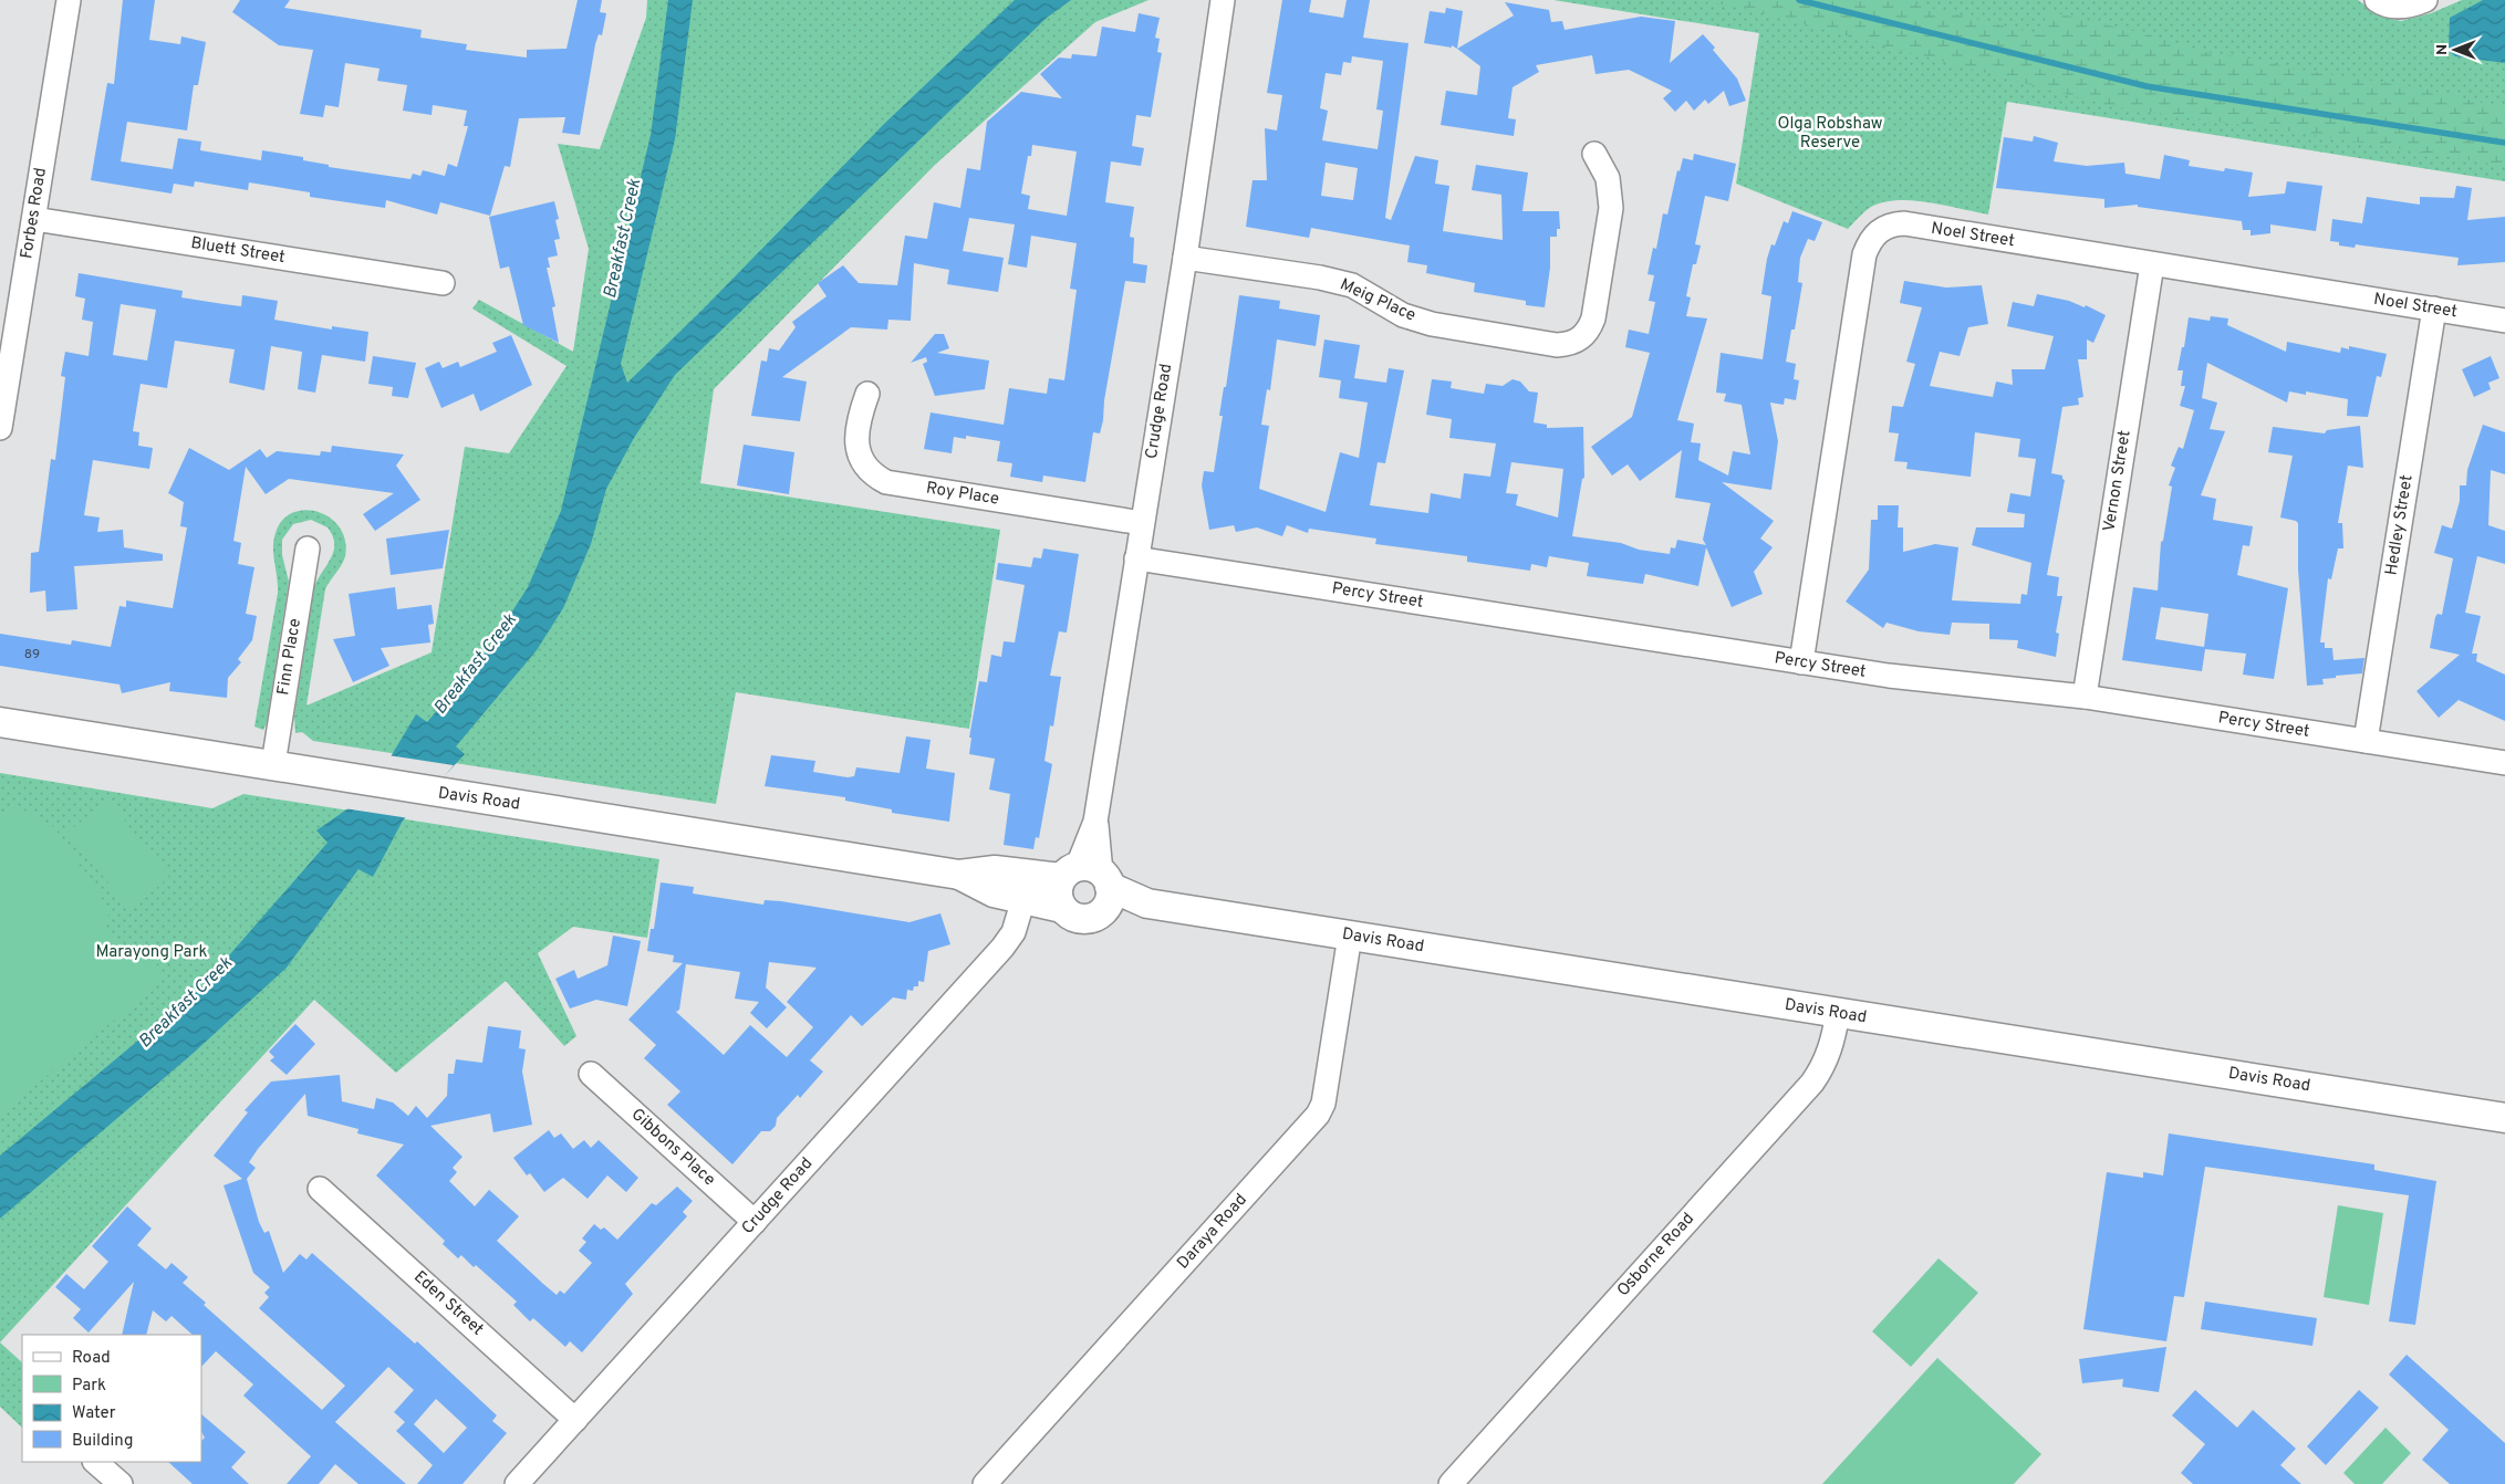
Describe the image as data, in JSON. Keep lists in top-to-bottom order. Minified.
{"streets":{"street":["Forbes Road","Noel Street","Bluett Street","Meig Place","Crudge Road","Vernon Street","Roy Place","Hedley Street","Percy Street","Finn Place","Davis Road","Gibbons Place","Daraya Road","Osborne Road","Eden Street"]},"crossings":[["Forbes Road","Bluett Street"],["Noel Street","Vernon Street"],["Noel Street","Hedley Street"],["Noel Street","Percy Street"],["Meig Place","Crudge Road"],["Crudge Road","Roy Place"],["Crudge Road","Percy Street"],["Crudge Road","Davis Road"],["Crudge Road","Gibbons Place"],["Crudge Road","Eden Street"],["Vernon Street","Percy Street"],["Hedley Street","Percy Street"],["Finn Place","Davis Road"],["Davis Road","Daraya Road"],["Davis Road","Osborne Road"]],"water":["Breakfast Creek"],"parks":["Olga Robshaw Reserve","Marayong Park"],"house_numbers":["89"],"legend":["Road","Park","Water","Building"],"north":"left"}
